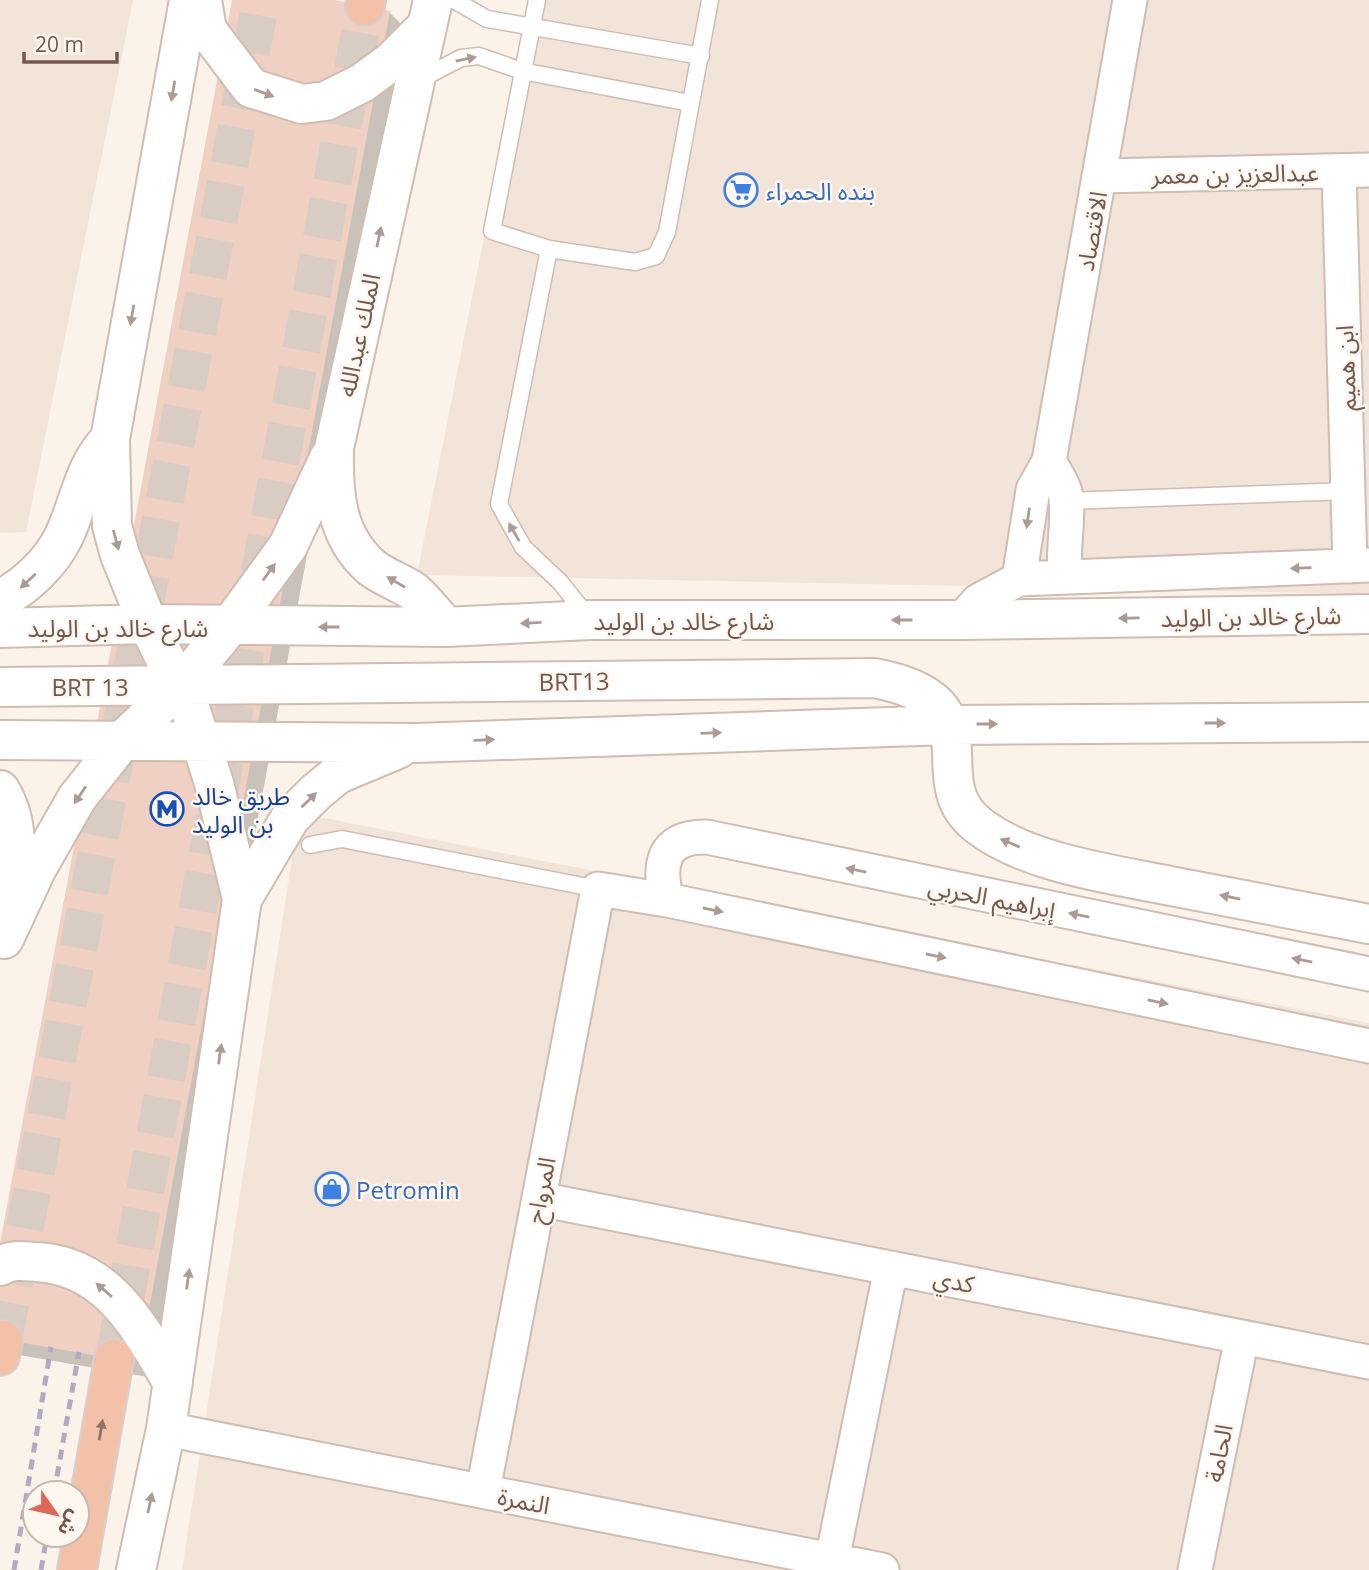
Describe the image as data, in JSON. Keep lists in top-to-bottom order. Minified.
{"streets":{"main road":["الملك عبدالله","شارع خالد بن الوليد","BRT13","BRT 13"],"street":["عبدالعزيز بن معمر","الاقتصاد","ابن هميم","إبراهيم الحربي","المرواح","كدي","الحامة","النمرة"]},"crossings":[["عبدالعزيز بن معمر","الاقتصاد"],["عبدالعزيز بن معمر","ابن هميم"],["الملك عبدالله","شارع خالد بن الوليد"],["BRT13","BRT 13"],["المرواح","كدي"],["المرواح","النمرة"],["كدي","الحامة"]],"places":{"supermarket":["بنده الحمراء"],"metro station":["طريق خالد بن الوليد"],"shop":["Petromin"]},"scale_bar":"20 m","north":"bottom right"}
